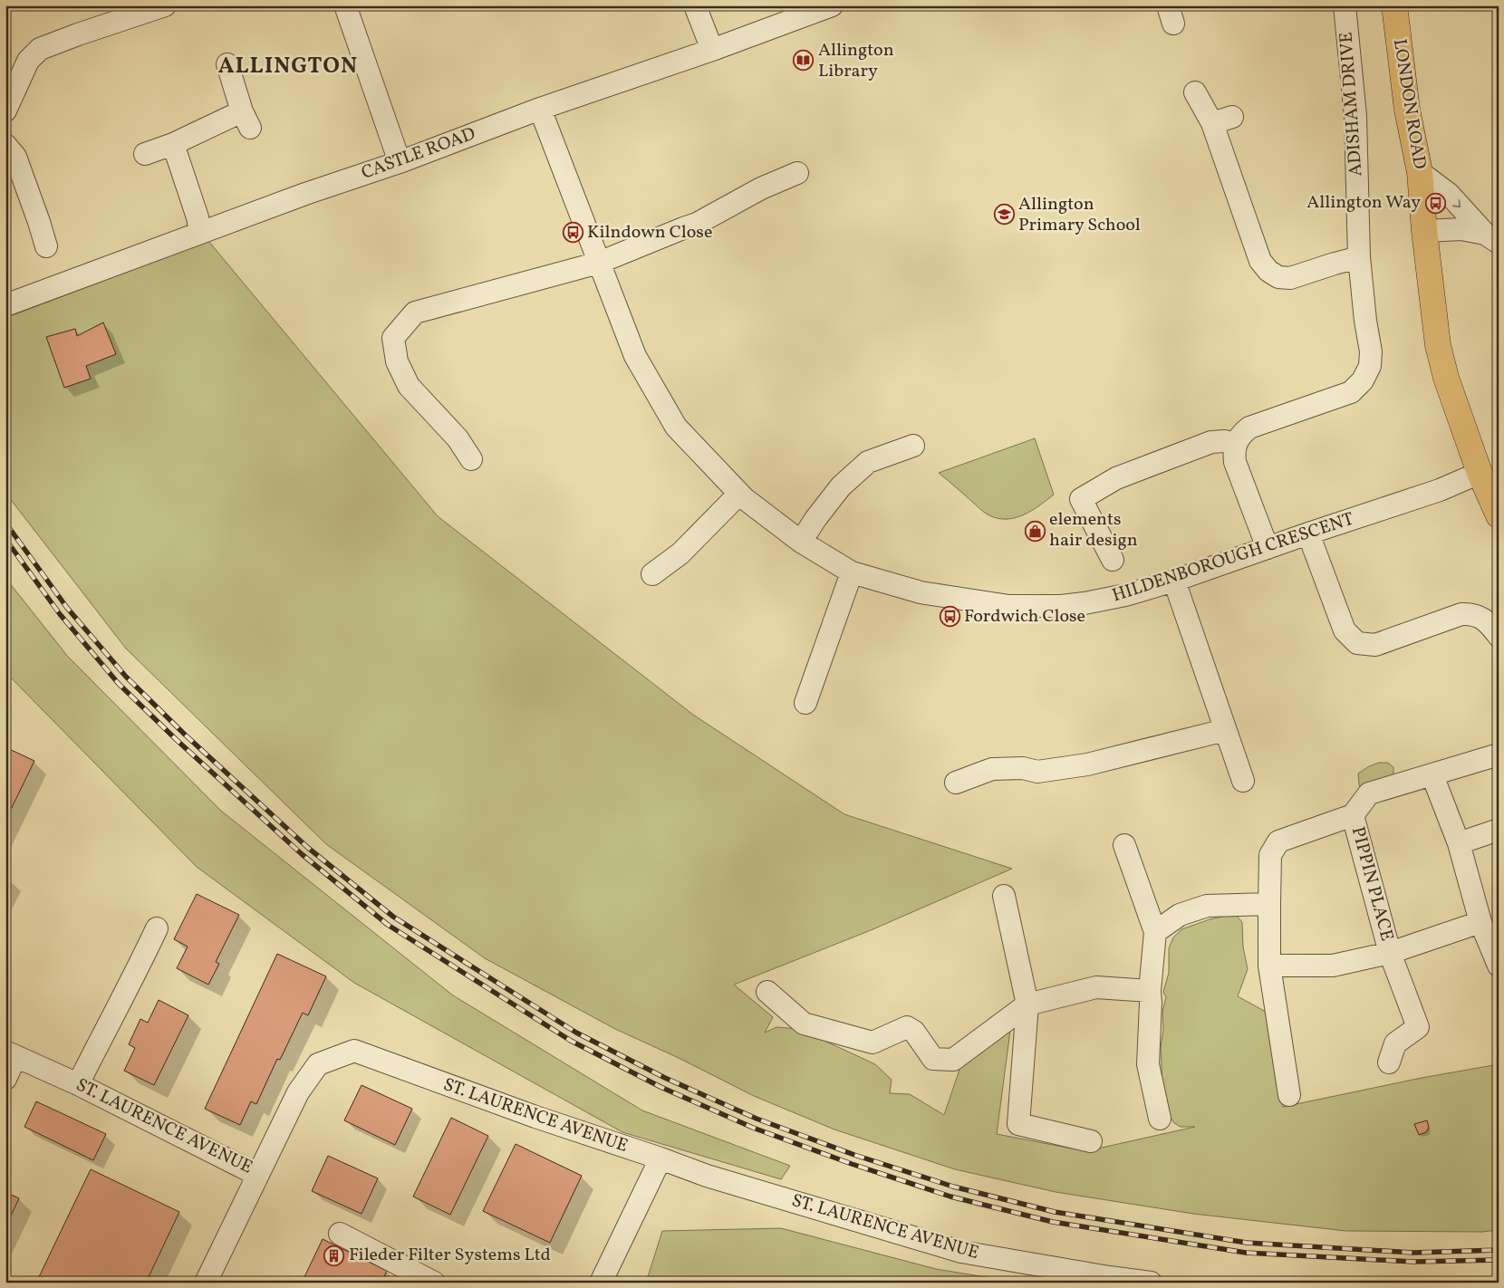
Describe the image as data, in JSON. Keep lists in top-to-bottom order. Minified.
{"streets":{"main road":["LONDON ROAD"],"street":["ADISHAM DRIVE","CASTLE ROAD","HILDENBOROUGH CRESCENT","PIPPIN PLACE","ST. LAURENCE AVENUE"]},"crossings":[["LONDON ROAD","HILDENBOROUGH CRESCENT"],["CASTLE ROAD","HILDENBOROUGH CRESCENT"]],"districts":["ALLINGTON"],"places":{"library":["Allington Library"],"bus stop":["Allington Way","Kilndown Close","Fordwich Close"],"school or university":["Allington Primary School"],"shop":["elements hair design"],"building":["Fileder Filter Systems Ltd"]}}
